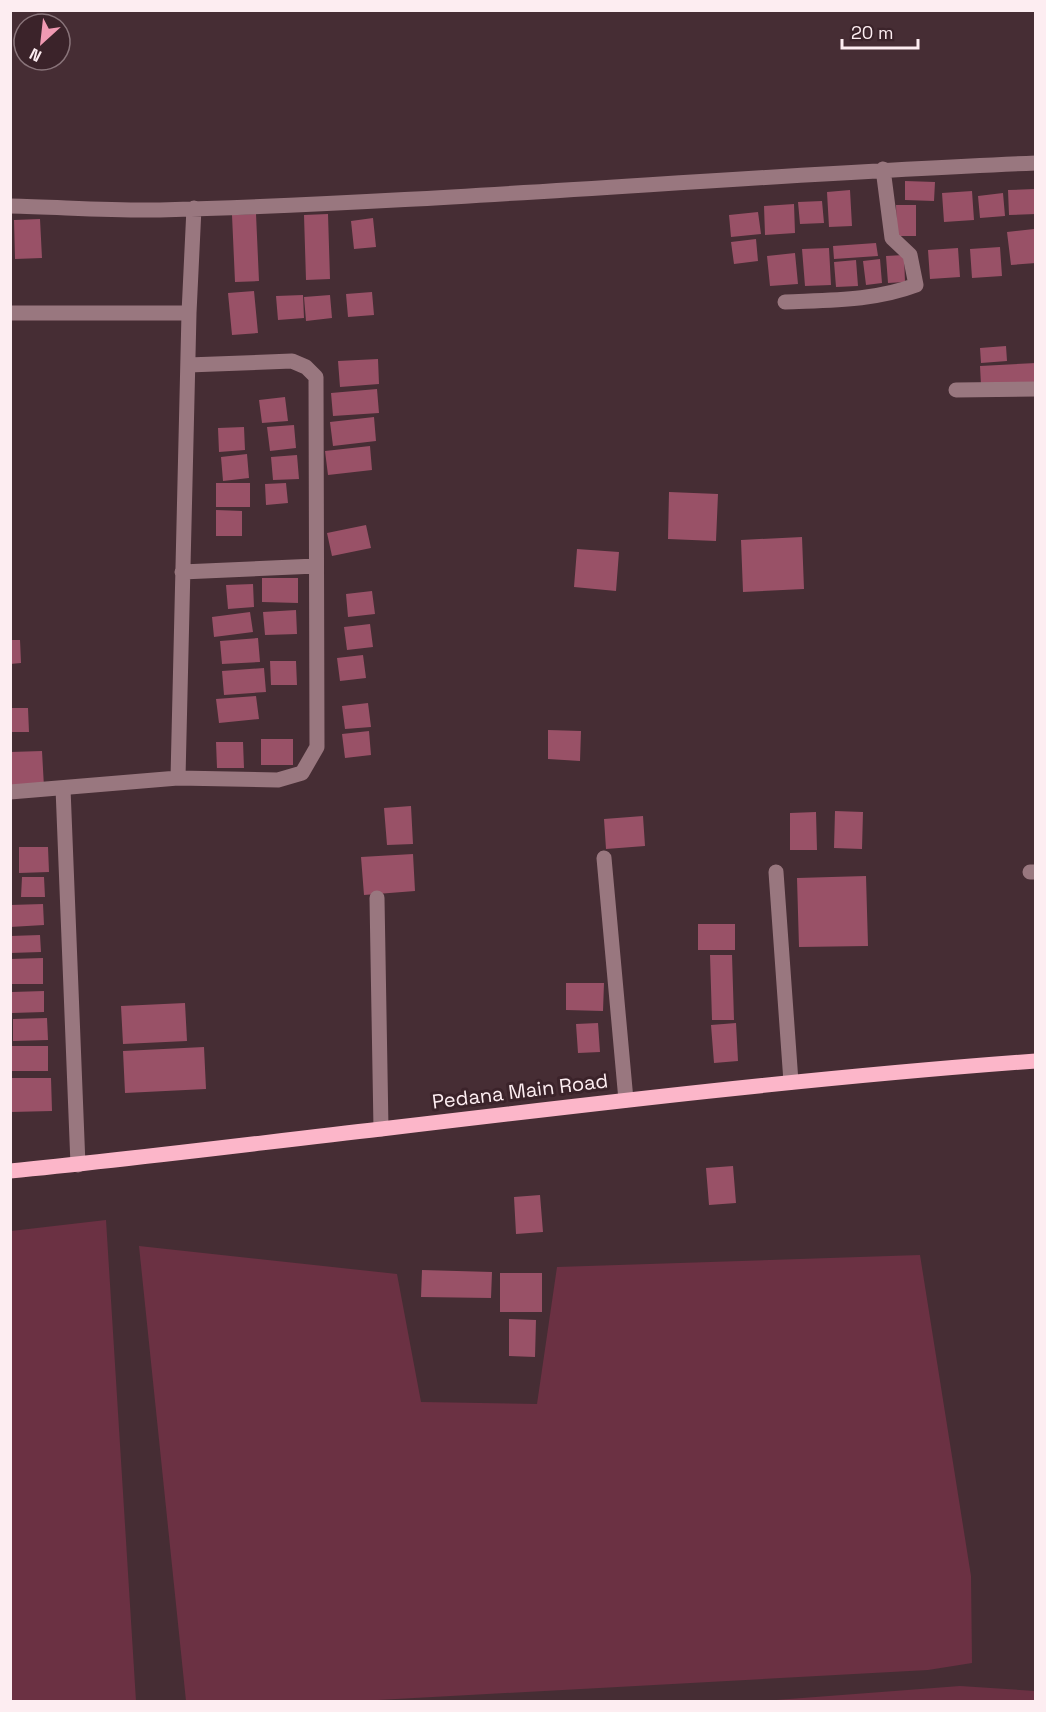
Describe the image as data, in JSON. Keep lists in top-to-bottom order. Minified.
{"streets":{"main road":["Pedana Main Road"]},"scale_bar":"20 m","north":"bottom left"}
